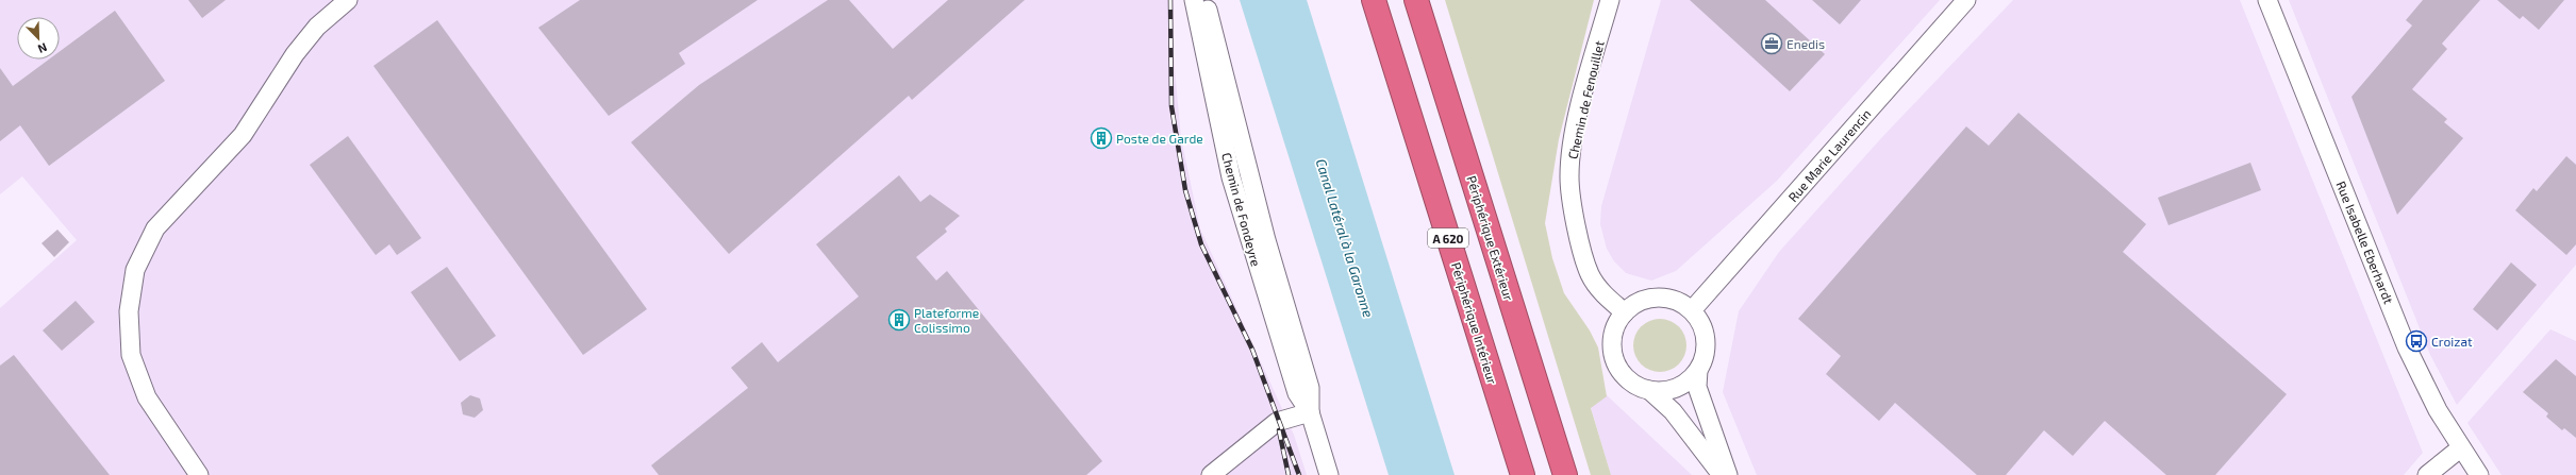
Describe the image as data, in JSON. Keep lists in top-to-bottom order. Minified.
{"streets":{"highway":["A 620","Périphérique Extérieur","Périphérique Intérieur"],"street":["Chemin de Fenouillet","Rue Marie Laurencin","Chemin de Fondeyre","Rue Isabelle Eberhardt"]},"crossings":[["Chemin de Fenouillet","Rue Marie Laurencin"]],"water":["Canal Latéral à la Garonne"],"places":{"office":["Enedis"],"building":["Poste de Garde","Plateforme Colissimo"],"bus stop":["Croizat"]},"north":"bottom right"}
